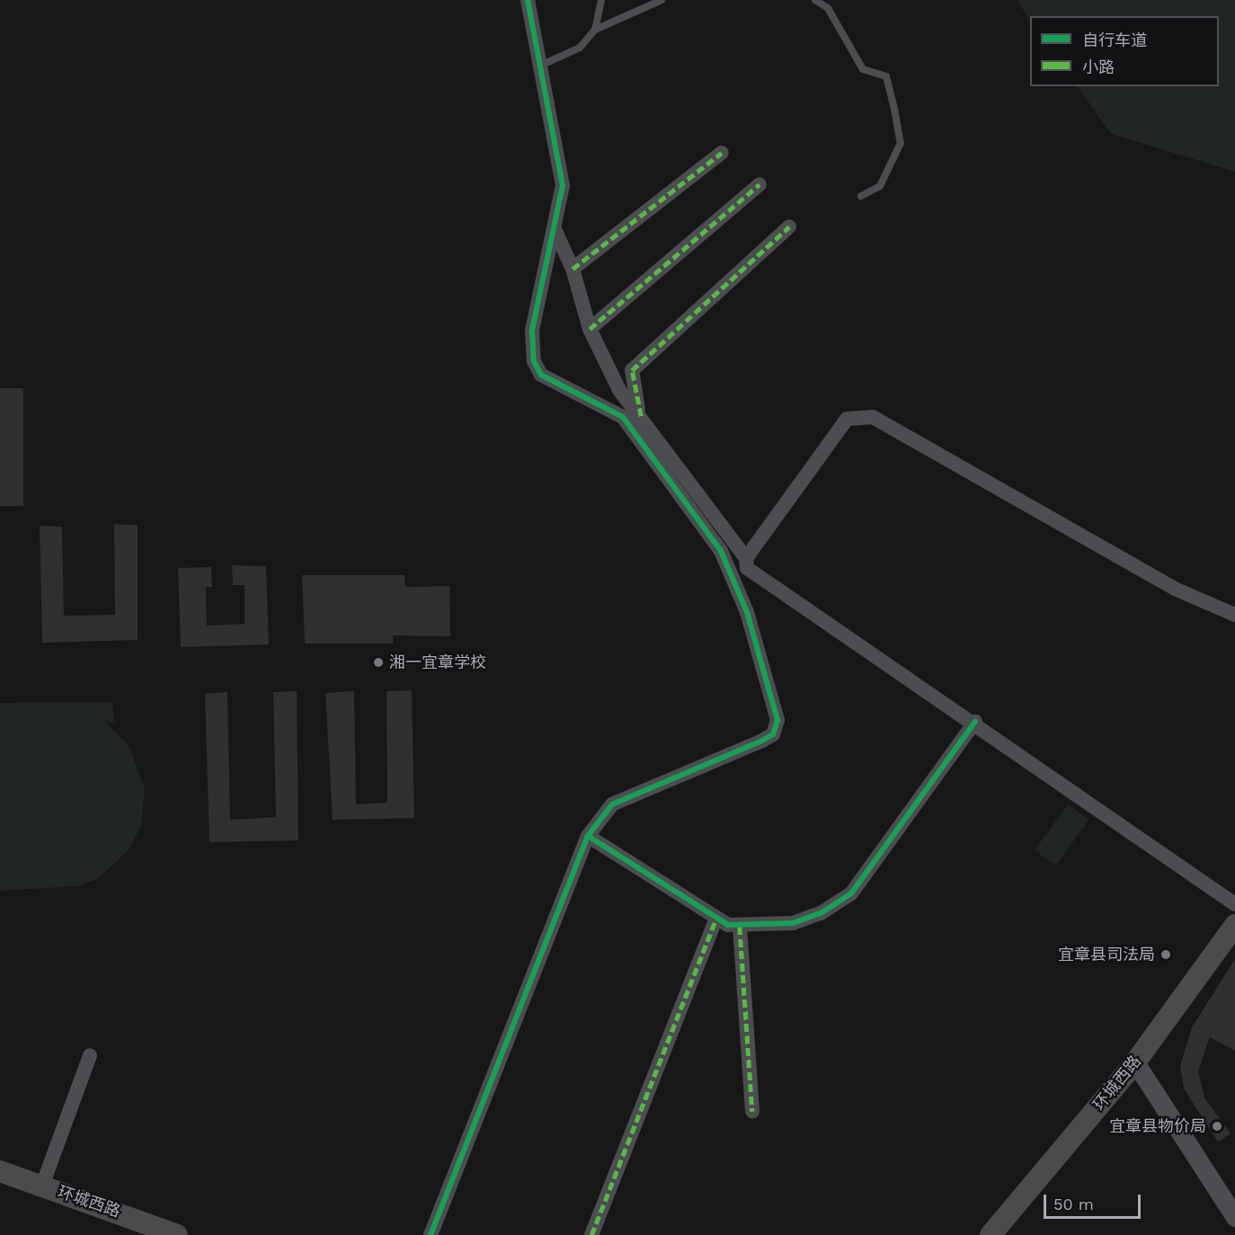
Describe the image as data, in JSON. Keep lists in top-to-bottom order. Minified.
{"streets":{"main road":["环城西路"]},"places":["湘一宜章学校","宜章县司法局","宜章县物价局"],"legend":["自行车道","小路"],"scale_bar":"50 m"}
